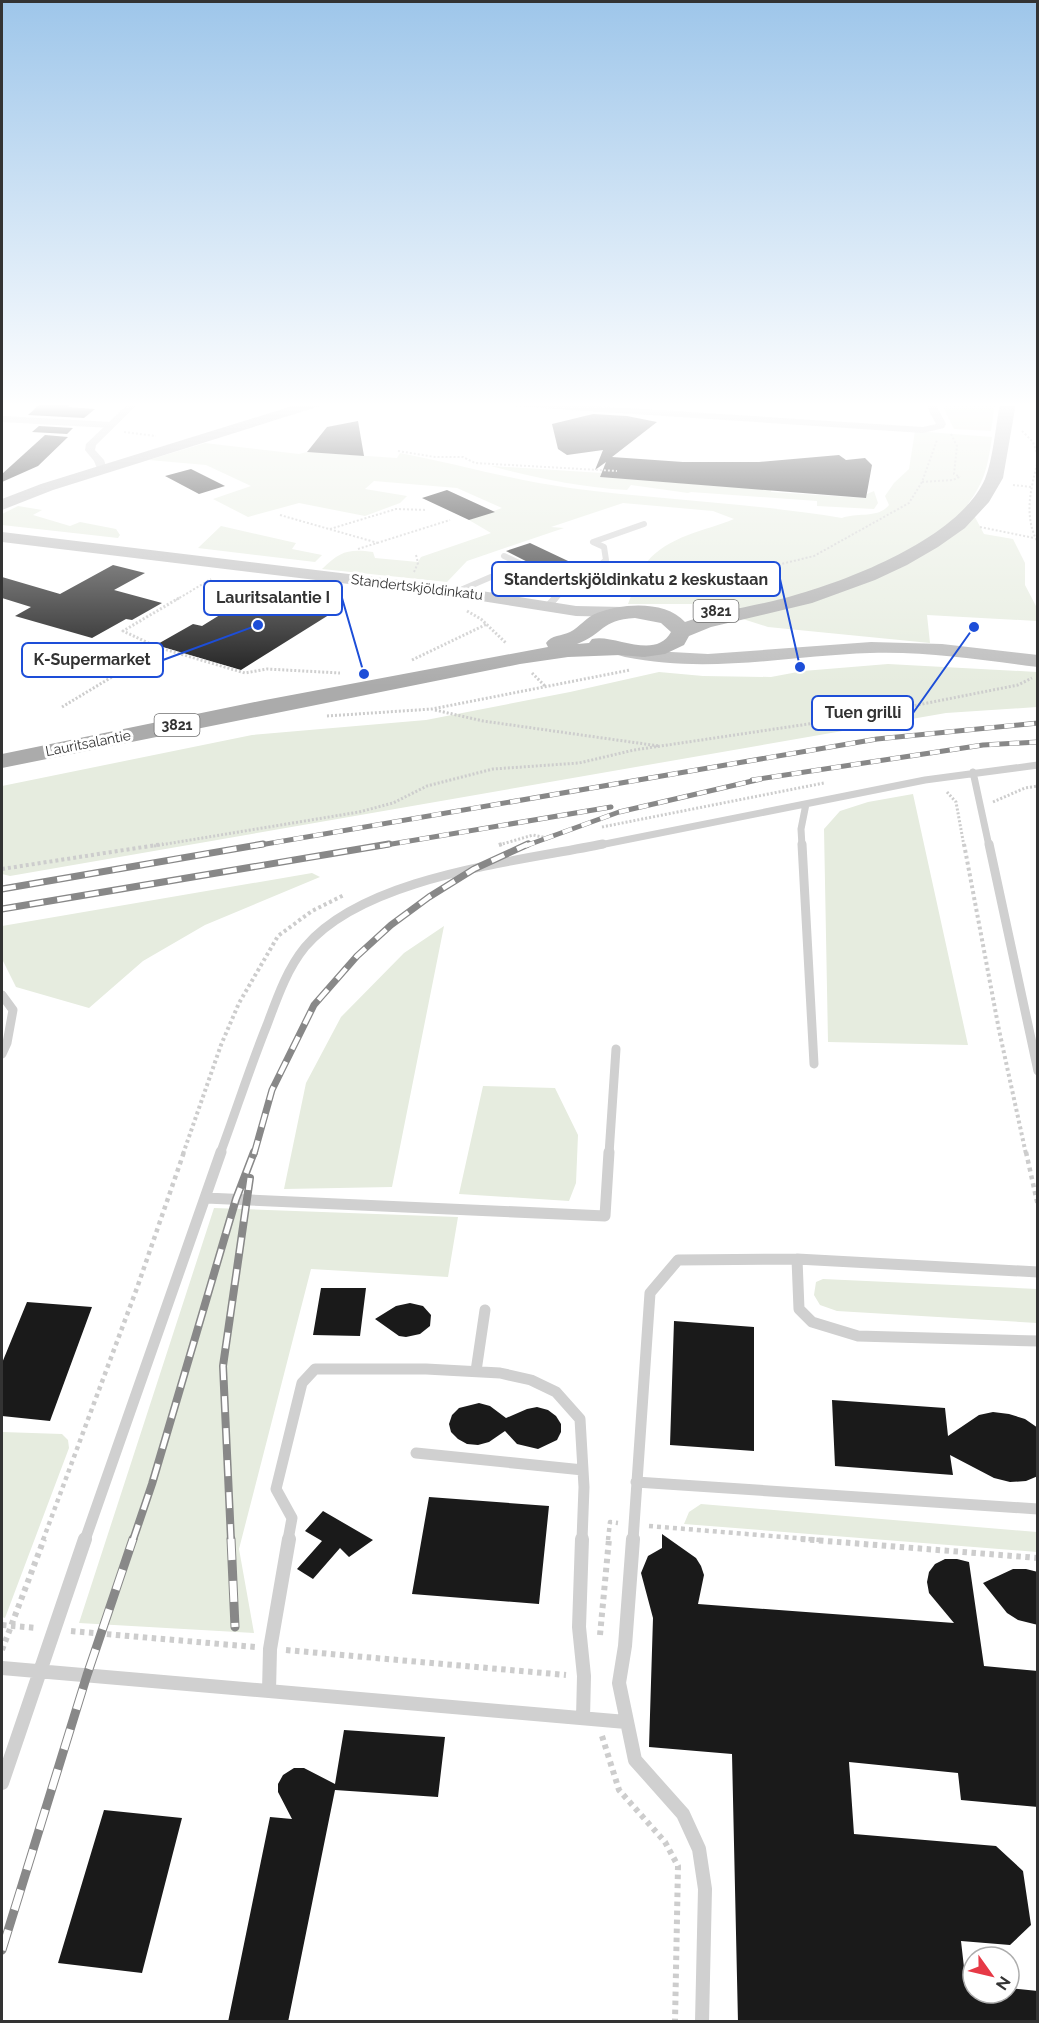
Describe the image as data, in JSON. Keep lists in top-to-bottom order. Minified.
{"streets":{"main road":["3821","Lauritsalantie"],"street":["Standertskjöldinkatu"]},"crossings":[["Standertskjöldinkatu","Lauritsalantie"],["3821","Lauritsalantie"]],"places":["K-Supermarket","Tuen grilli","Standertskjöldinkatu 2 keskustaan","Lauritsalantie I"],"north":"bottom right"}
